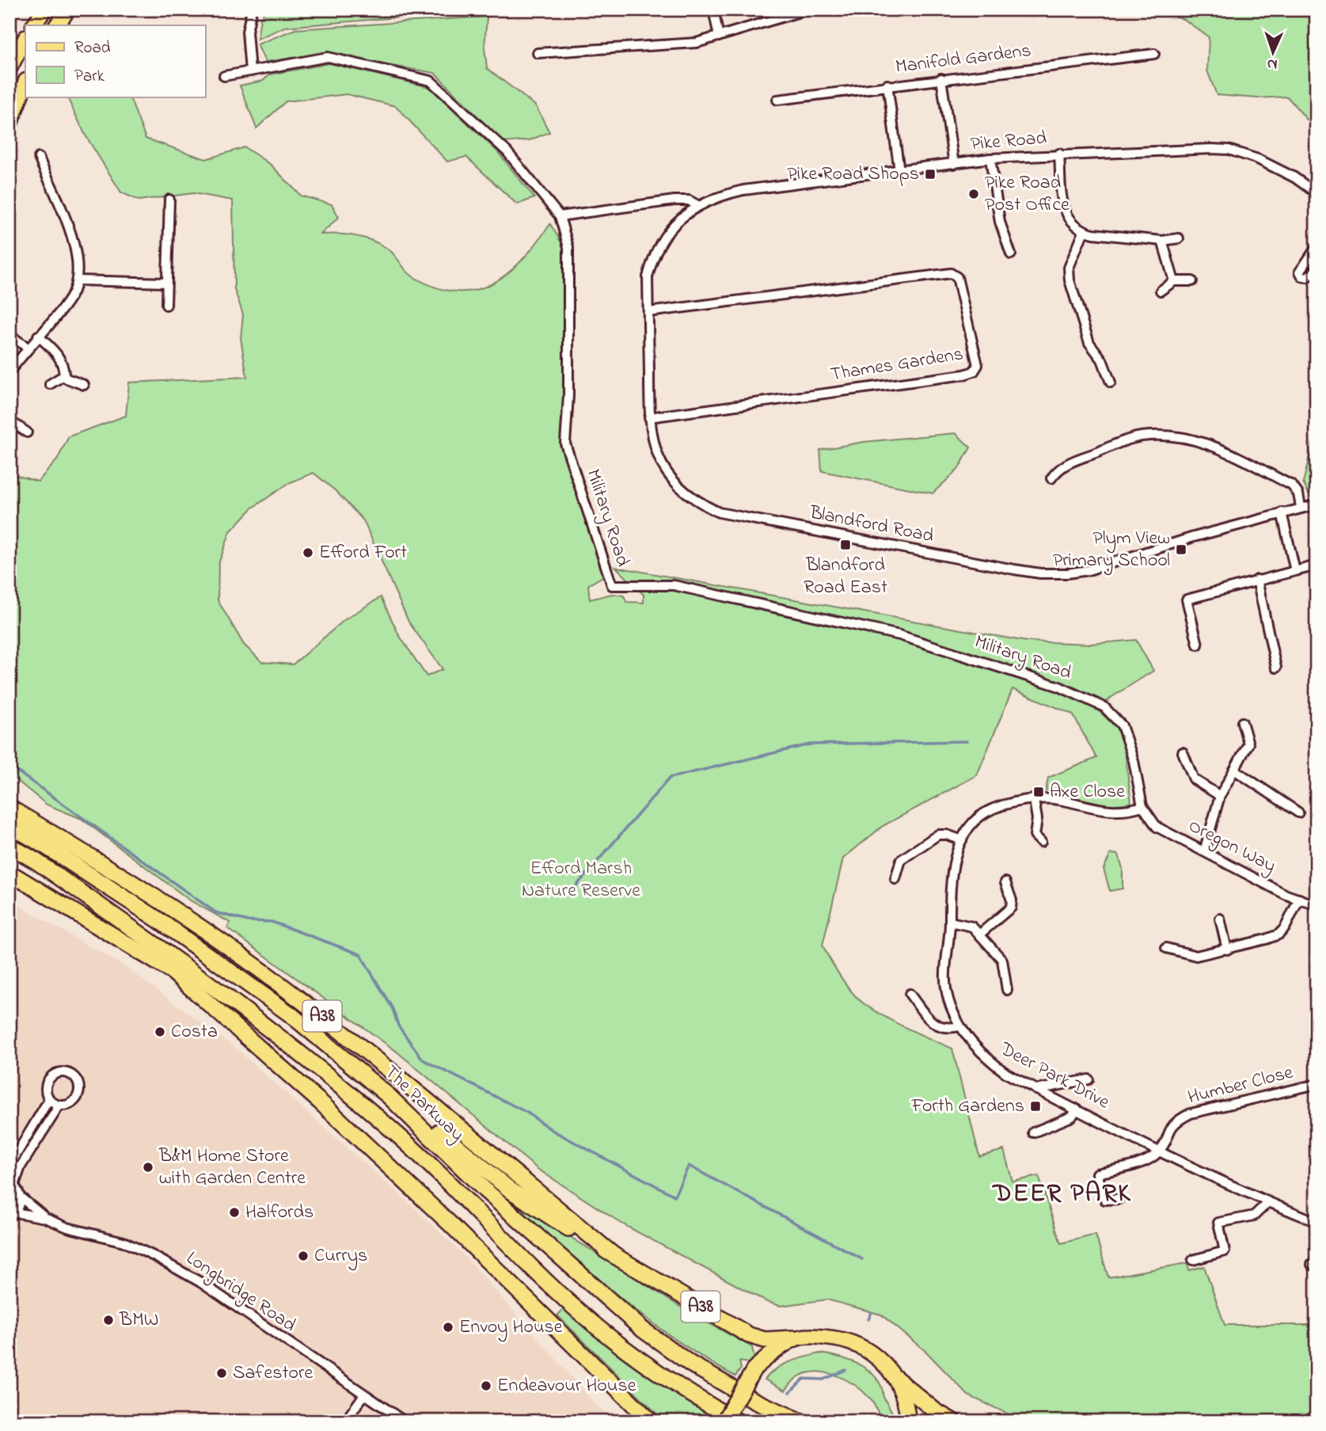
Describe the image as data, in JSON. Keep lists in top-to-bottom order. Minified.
{"streets":{"highway":["A38","The Parkway"],"street":["Manifold Gardens","Pike Road","Thames Gardens","Military Road","Blandford Road","Oregon Way","Deer Park Drive","Humber Close","Longbridge Road"]},"crossings":[["Pike Road","Blandford Road"],["Thames Gardens","Blandford Road"],["Military Road","Oregon Way"],["Military Road","Deer Park Drive"],["Oregon Way","Deer Park Drive"],["A38","The Parkway"],["Deer Park Drive","Humber Close"]],"districts":["DEER PARK"],"parks":["Efford Marsh Nature Reserve"],"places":{"transit":["Pike Road Shops","Blandford Road East","Plym View Primary School","Axe Close","Forth Gardens"],"other":["Pike Road Post Office","Efford Fort","Costa","B&M Home Store with Garden Centre","Halfords","Currys","BMW","Envoy House","Safestore","Endeavour House"]},"legend":["Road","Park"],"north":"bottom"}
